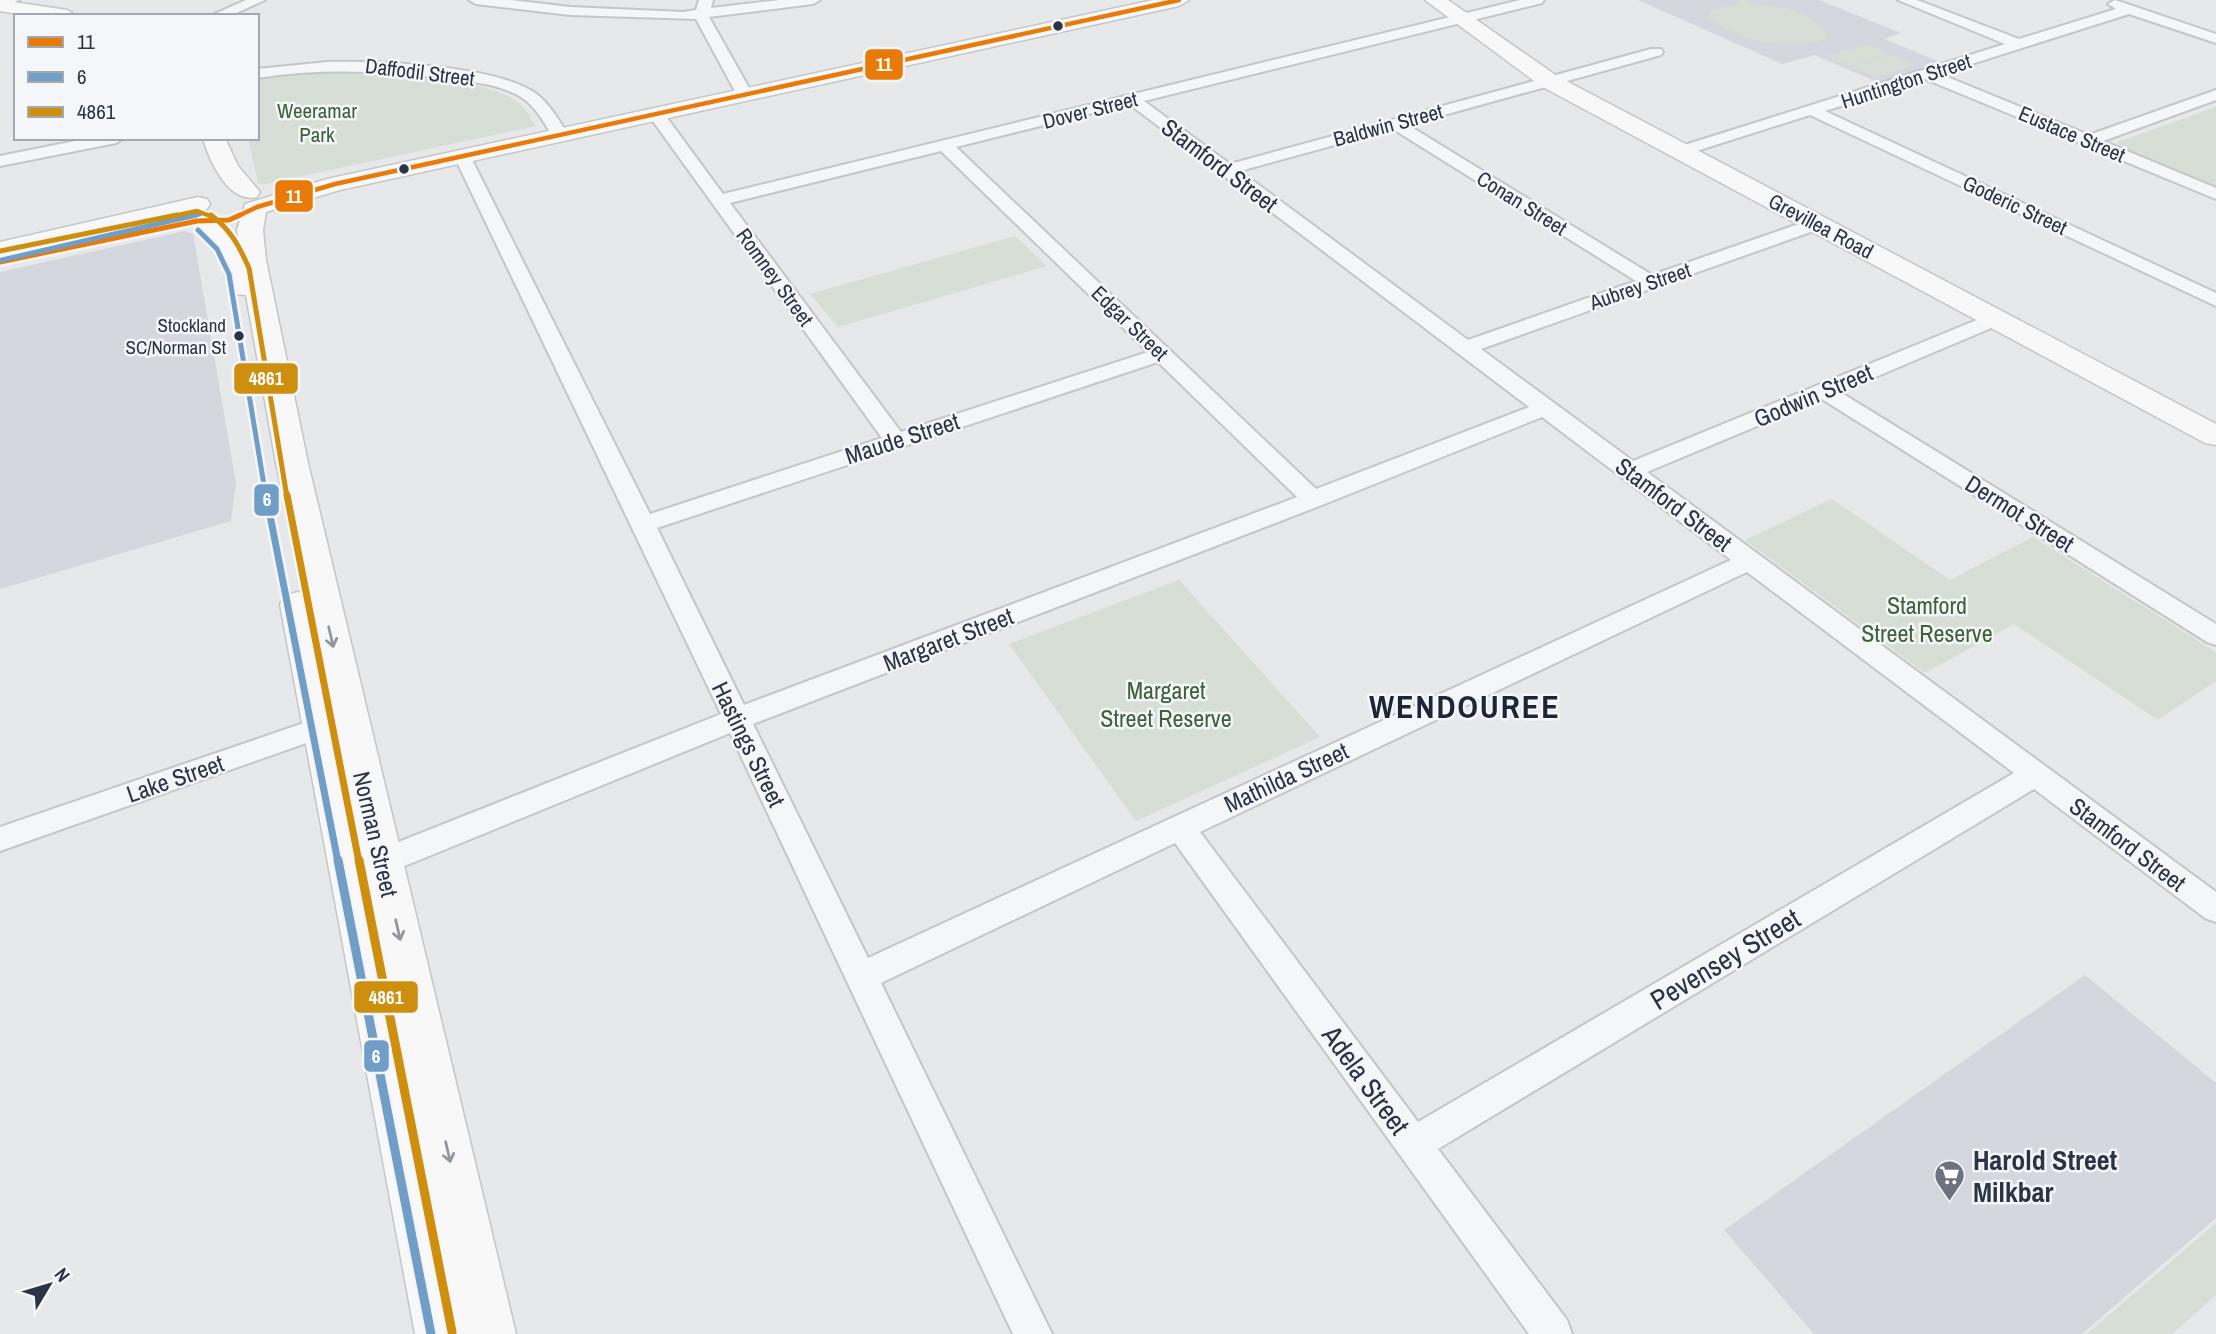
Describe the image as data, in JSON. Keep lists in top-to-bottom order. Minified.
{"streets":{"main road":["Grevillea Road","Norman Street"],"street":["Daffodil Street","Huntington Street","Dover Street","Baldwin Street","Eustace Street","Stamford Street","Conan Street","Goderic Street","Romney Street","Aubrey Street","Edgar Street","Godwin Street","Maude Street","Dermot Street","Margaret Street","Hastings Street","Mathilda Street","Lake Street","Pevensey Street","Adela Street"]},"crossings":[["Huntington Street","Eustace Street"],["Huntington Street","Goderic Street"],["Huntington Street","Grevillea Road"],["Dover Street","Stamford Street"],["Dover Street","Grevillea Road"],["Dover Street","Romney Street"],["Dover Street","Edgar Street"],["Baldwin Street","Stamford Street"],["Baldwin Street","Conan Street"],["Baldwin Street","Grevillea Road"],["Stamford Street","Aubrey Street"],["Stamford Street","Godwin Street"],["Stamford Street","Margaret Street"],["Stamford Street","Mathilda Street"],["Stamford Street","Pevensey Street"],["Conan Street","Aubrey Street"],["Grevillea Road","Aubrey Street"],["Grevillea Road","Godwin Street"],["Romney Street","Maude Street"],["Edgar Street","Maude Street"],["Edgar Street","Margaret Street"],["Godwin Street","Dermot Street"],["Maude Street","Hastings Street"],["Margaret Street","Hastings Street"],["Margaret Street","Norman Street"],["Hastings Street","Mathilda Street"],["Mathilda Street","Adela Street"],["Lake Street","Norman Street"],["Pevensey Street","Adela Street"]],"districts":["WENDOUREE"],"parks":["Weeramar Park","Stamford Street Reserve","Margaret Street Reserve"],"places":{"other":["Stockland SC/Norman St"],"supermarket":["Harold Street Milkbar"]},"lines":["transit line 11","transit line 4861","transit line 6"],"legend":["11","6","4861"],"north":"top right"}
